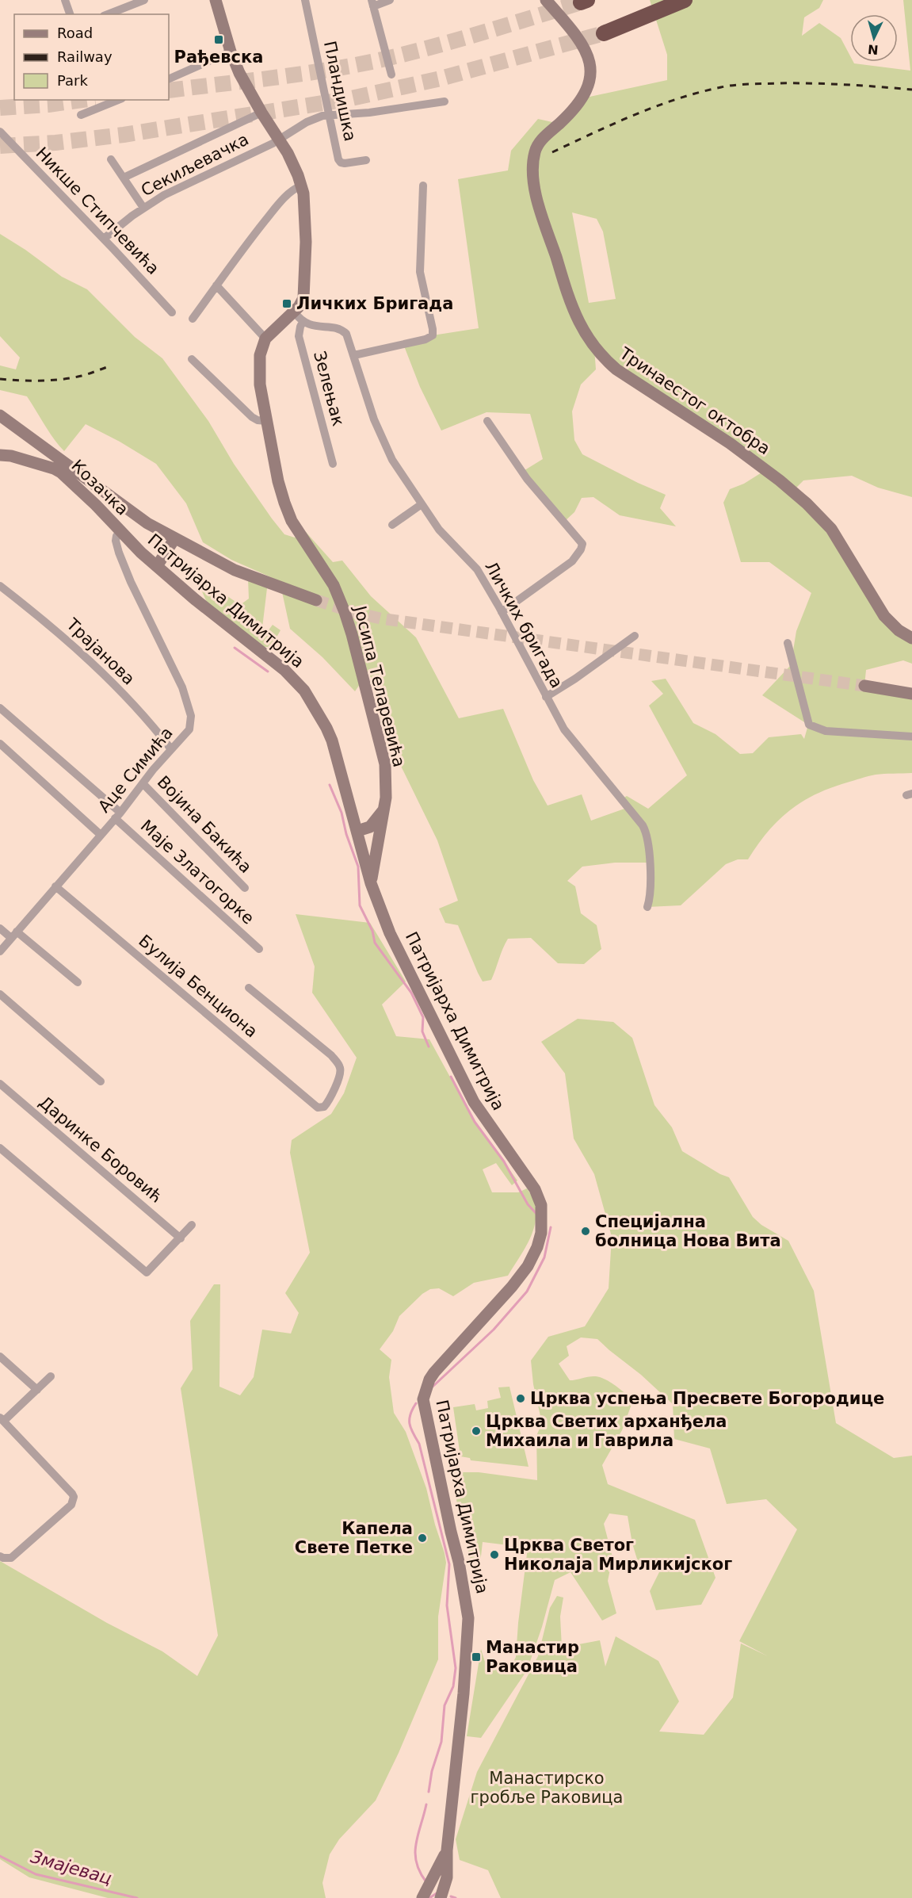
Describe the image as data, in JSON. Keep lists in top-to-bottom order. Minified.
{"streets":{"street":["Пландишка","Секиљевачка","Никше Стипчевића","Зелењак","Тринаестог октобра","Козачка","Патријарха Димитрија","Личких бригада","Трајанова","Јосипа Теларевића","Аце Симића","Војина Бакића","Маје Златогорке","Булија Бенциона","Даринке Боровић"]},"crossings":[["Пландишка","Секиљевачка"],["Секиљевачка","Никше Стипчевића"],["Зелењак","Личких бригада"],["Козачка","Патријарха Димитрија"],["Козачка","Аце Симића"],["Патријарха Димитрија","Јосипа Теларевића"],["Патријарха Димитрија","Аце Симића"],["Трајанова","Аце Симића"],["Аце Симића","Војина Бакића"],["Аце Симића","Маје Златогорке"],["Аце Симића","Булија Бенциона"]],"water":["Змајевац"],"parks":["Манастирско гробље Раковица"],"places":{"transit":["Рађевска","Личких Бригада","Манастир Раковица"],"other":["Специјална болница Нова Вита","Црква успења Пресвете Богородице","Црква Светих арханђела Михаила и Гаврила","Капела Свете Петке","Црква Светог Николаја Мирликијског"]},"legend":["Road","Railway","Park"],"north":"bottom"}
